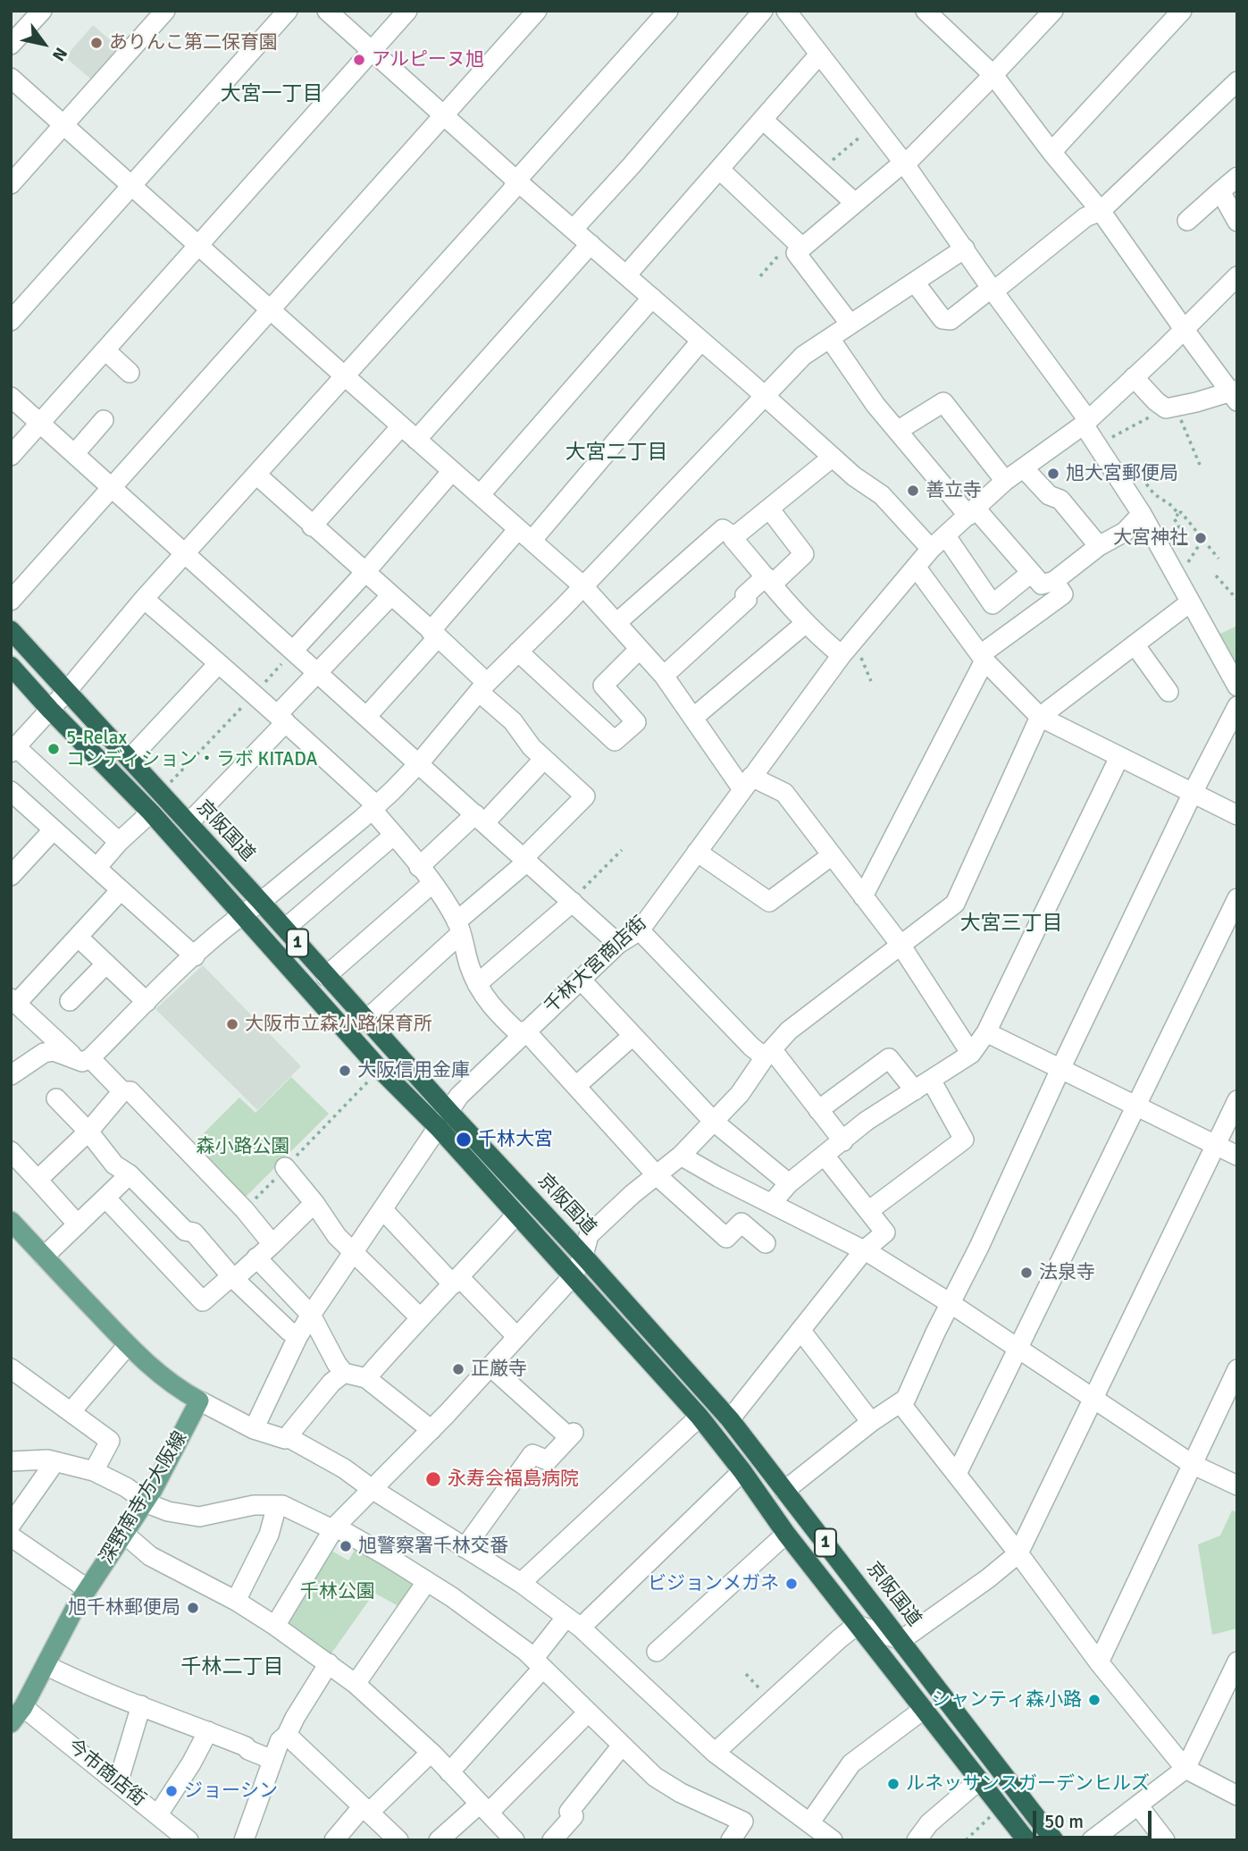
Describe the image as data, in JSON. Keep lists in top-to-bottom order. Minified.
{"streets":{"highway":["京阪国道","1"],"main road":["深野南寺方大阪線"],"street":["千林大宮商店街","今市商店街"]},"crossings":[["京阪国道","千林大宮商店街"],["1","千林大宮商店街"],["深野南寺方大阪線","今市商店街"]],"districts":["大宮一丁目","大宮二丁目","大宮三丁目","千林二丁目"],"parks":["森小路公園","千林公園"],"places":["ありんこ第二保育園","アルピーヌ旭","旭大宮郵便局","善立寺","大宮神社","5-Relax コンディション・ラボ KITADA","大阪市立森小路保育所","大阪信用金庫","千林大宮","法泉寺","正厳寺","永寿会福島病院","旭警察署千林交番","ビジョンメガネ","旭千林郵便局","シャンティ森小路","ルネッサンスガーデンヒルズ","ジョーシン"],"scale_bar":"50 m","north":"bottom right"}
